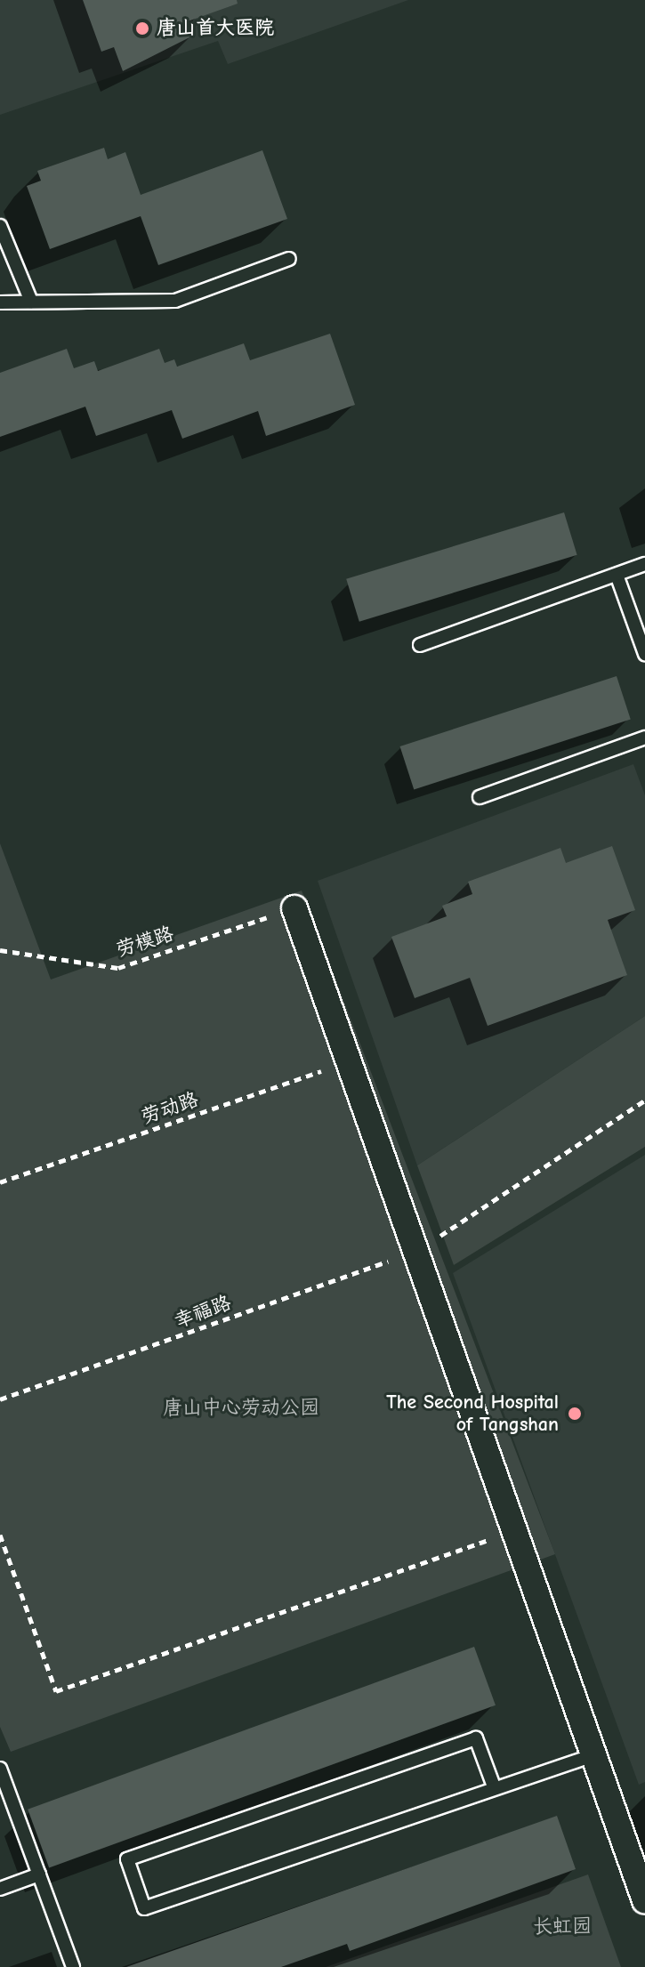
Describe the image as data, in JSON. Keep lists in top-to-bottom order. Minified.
{"streets":{"path":["劳模路","劳动路","幸福路"]},"parks":["唐山中心劳动公园","长虹园"],"places":["唐山首大医院","The Second Hospital of Tangshan"]}
